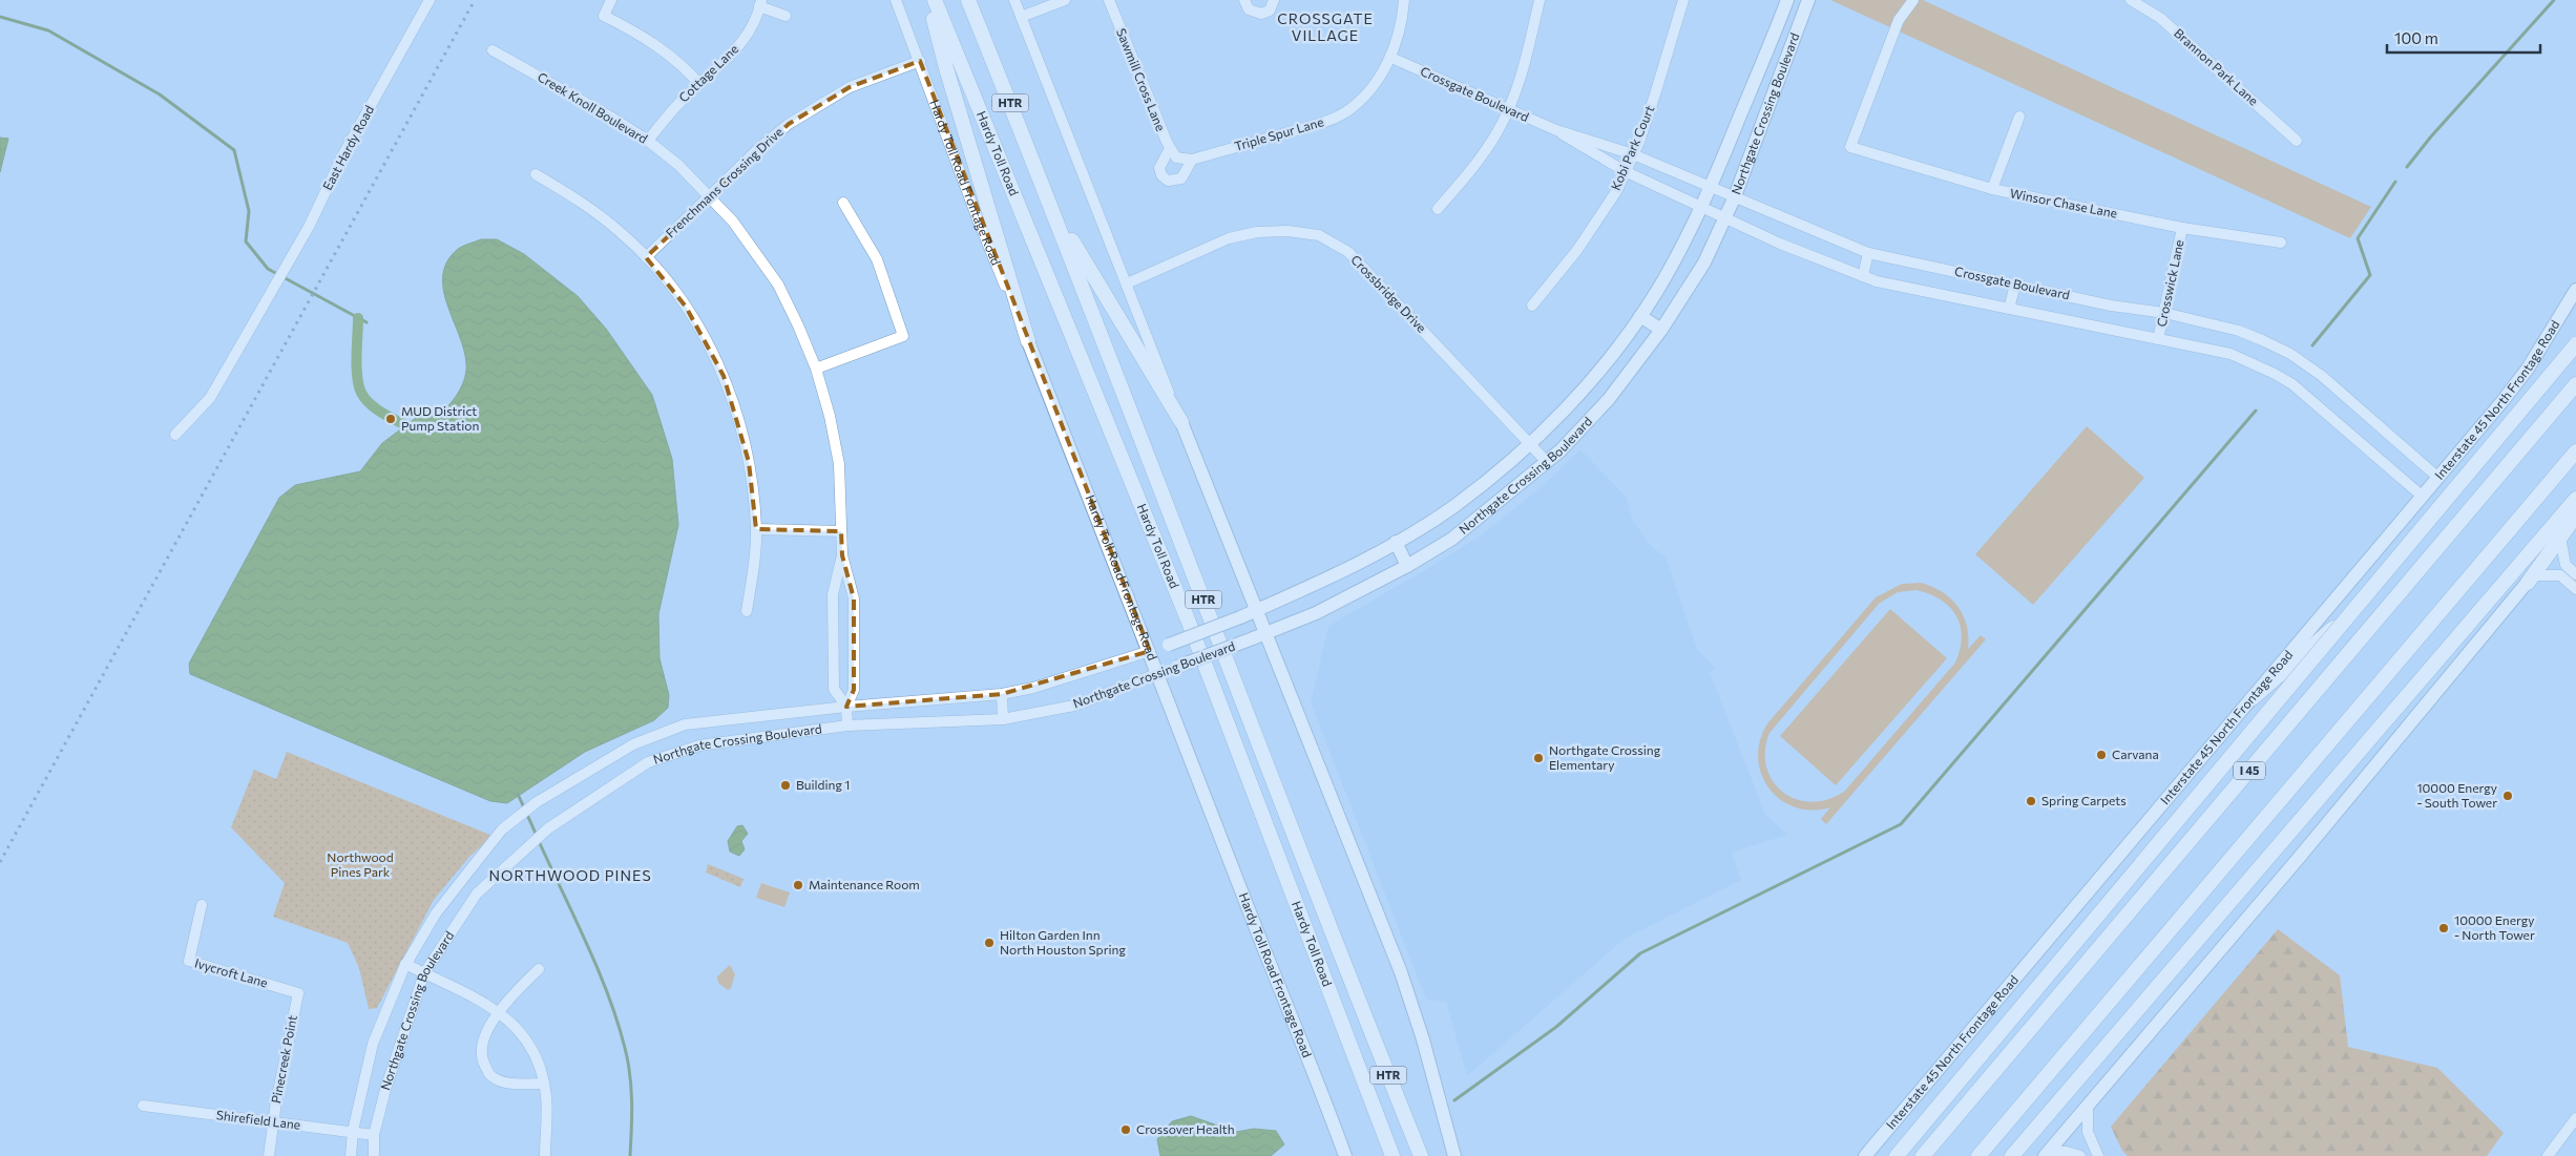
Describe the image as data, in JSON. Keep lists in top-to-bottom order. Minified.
{"streets":{"highway":["HTR","Hardy Toll Road","I 45"],"main road":["Northgate Crossing Boulevard","Hardy Toll Road Frontage Road","Interstate 45 North Frontage Road"],"street":["Brannon Park Lane","Cottage Lane","Sawmill Cross Lane","Crossgate Boulevard","Creek Knoll Boulevard","Triple Spur Lane","East Hardy Road","Kobi Park Court","Frenchmans Crossing Drive","Winsor Chase Lane","Crosswick Lane","Crossbridge Drive","Ivycroft Lane","Pinecreek Point","Shirefield Lane"]},"crossings":[["Cottage Lane","Creek Knoll Boulevard"],["Sawmill Cross Lane","Triple Spur Lane"],["Crossgate Boulevard","Northgate Crossing Boulevard"],["Crossgate Boulevard","Triple Spur Lane"],["Crossgate Boulevard","Kobi Park Court"],["Crossgate Boulevard","Crosswick Lane"],["Crossgate Boulevard","Interstate 45 North Frontage Road"],["Creek Knoll Boulevard","Northgate Crossing Boulevard"],["Creek Knoll Boulevard","Frenchmans Crossing Drive"],["Northgate Crossing Boulevard","Hardy Toll Road Frontage Road"],["Northgate Crossing Boulevard","Crossbridge Drive"],["Northgate Crossing Boulevard","Shirefield Lane"],["Hardy Toll Road Frontage Road","Frenchmans Crossing Drive"],["Winsor Chase Lane","Crosswick Lane"],["Ivycroft Lane","Pinecreek Point"],["Pinecreek Point","Shirefield Lane"]],"districts":["CROSSGATE VILLAGE","NORTHWOOD PINES"],"parks":["Northwood Pines Park"],"places":["MUD District Pump Station","Carvana","Northgate Crossing Elementary","Building 1","10000 Energy - South Tower","Spring Carpets","Maintenance Room","10000 Energy - North Tower","Hilton Garden Inn North Houston Spring","Crossover Health"],"scale_bar":"100 m"}
